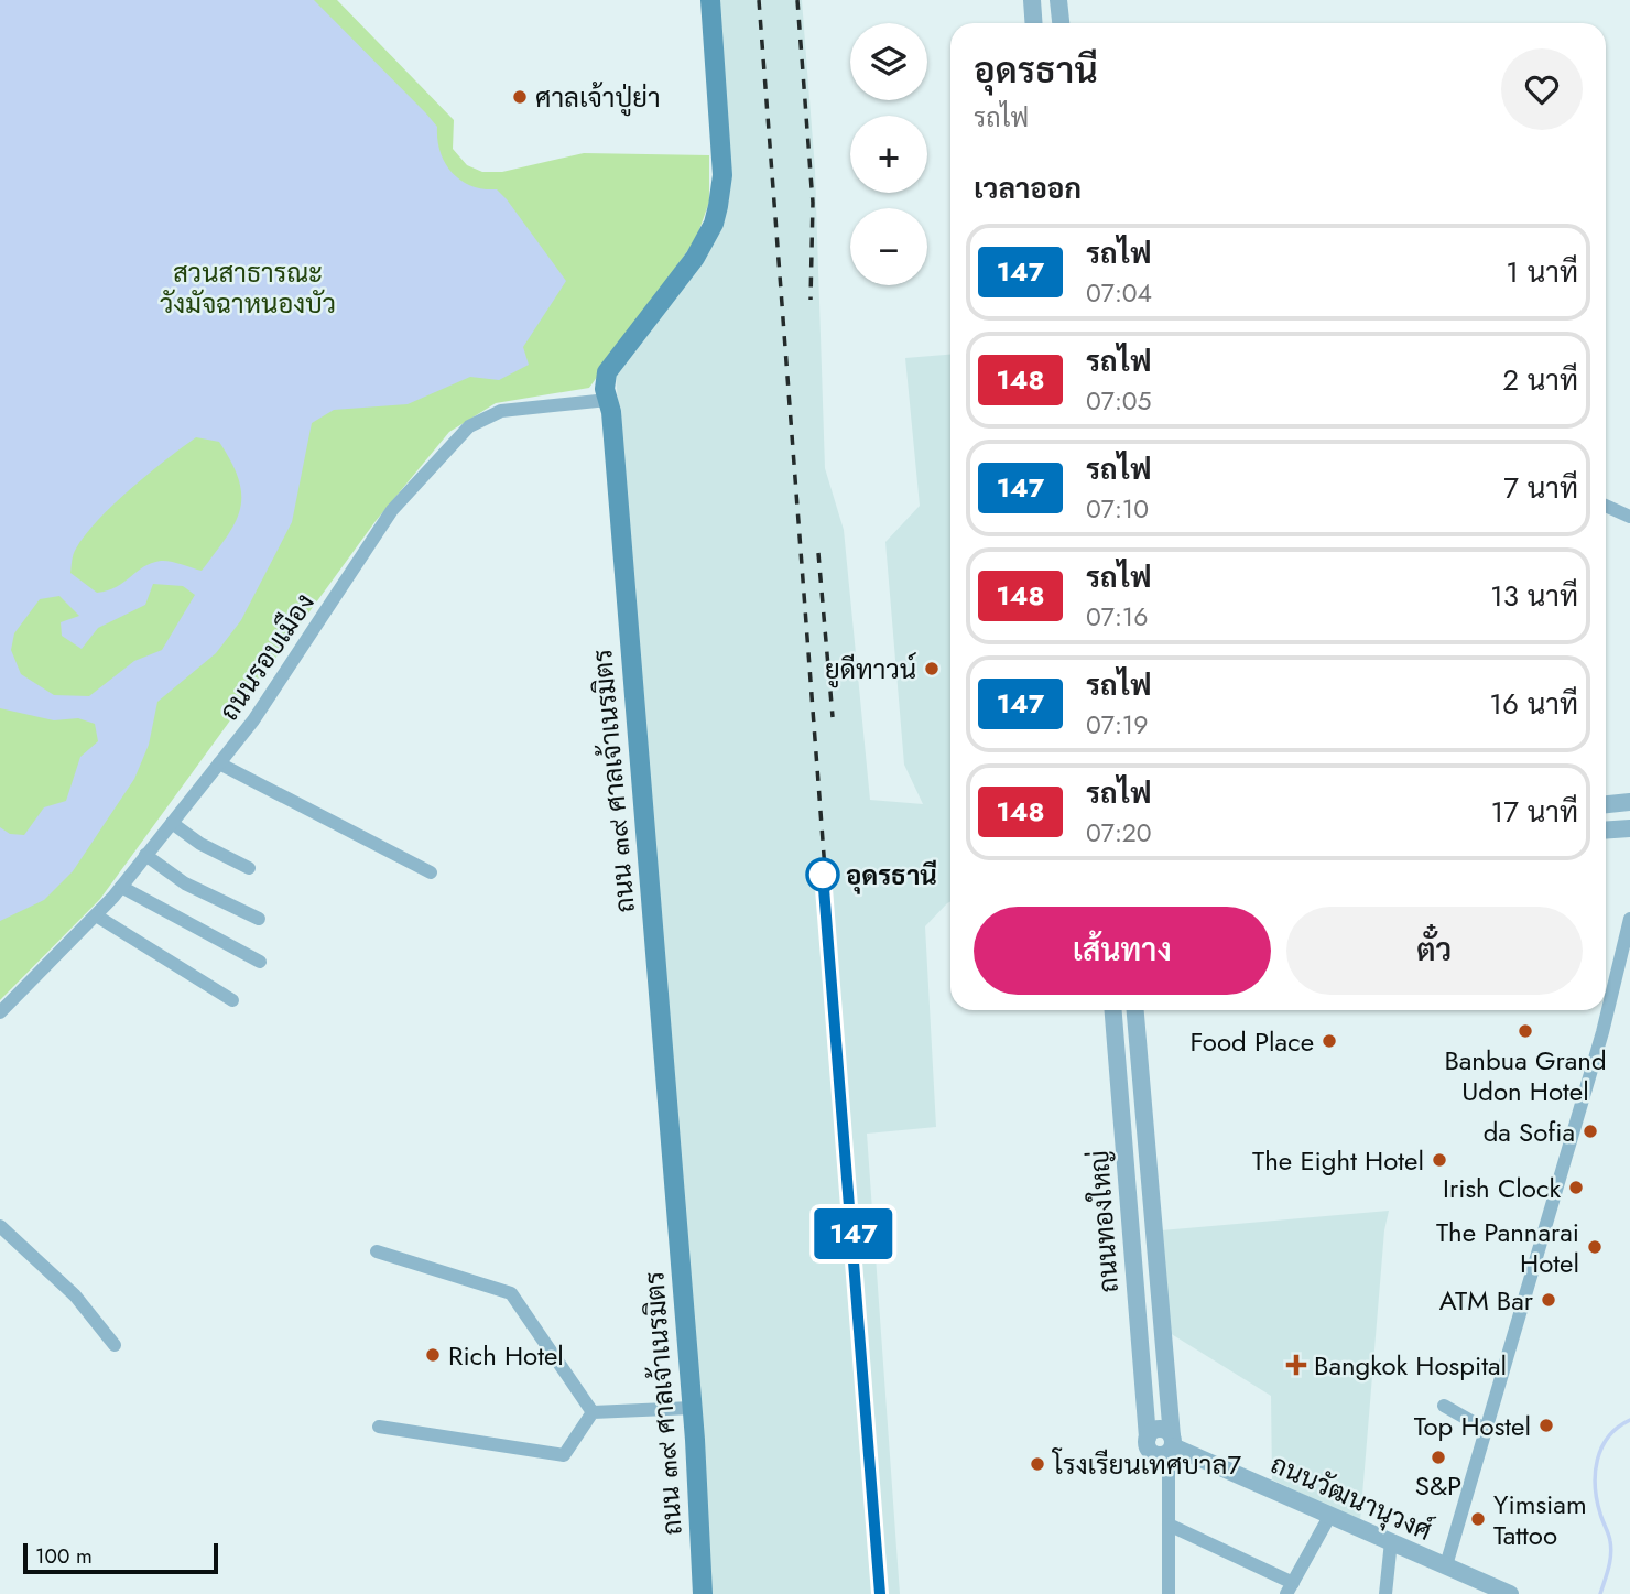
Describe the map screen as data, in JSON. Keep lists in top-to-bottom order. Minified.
{"streets":{"main road":["ถนน ๓๙ ศาลเจ้าเนรมิตร"],"street":["ถนนรอบเมือง","ถนนทองใหญ่","ถนนวัฒนานุวงศ์"]},"crossings":[["ถนนรอบเมือง","ถนน ๓๙ ศาลเจ้าเนรมิตร"],["ถนนทองใหญ่","ถนนวัฒนานุวงศ์"]],"parks":["สวนสาธารณะ วังมัจฉาหนองบัว"],"places":{"other":["ศาลเจ้าปู่ย่า","ยูดีทาวน์","อุดรธานี","Banbua Grand Udon Hotel","Food Place","da Sofia","The Eight Hotel","Irish Clock","The Pannarai Hotel","ATM Bar","Rich Hotel","Top Hostel","S&P","โรงเรียนเทศบาล7","Yimsiam Tattoo"],"health":["Bangkok Hospital"]},"scale_bar":"100 m","page":{"on_map":"147","map_buttons":["+","−"],"heading":[["อุดรธานี","รถไฟ"],"เวลาออก"],"list":[{"mark":"147","name":"รถไฟ","note":"07:04","value":"1 นาที"},{"mark":"148","name":"รถไฟ","note":"07:05","value":"2 นาที"},{"mark":"147","name":"รถไฟ","note":"07:10","value":"7 นาที"},{"mark":"148","name":"รถไฟ","note":"07:16","value":"13 นาที"},{"mark":"147","name":"รถไฟ","note":"07:19","value":"16 นาที"},{"mark":"148","name":"รถไฟ","note":"07:20","value":"17 นาที"}],"buttons":["เส้นทาง","ตั๋ว"],"scale":"100 m"}}
